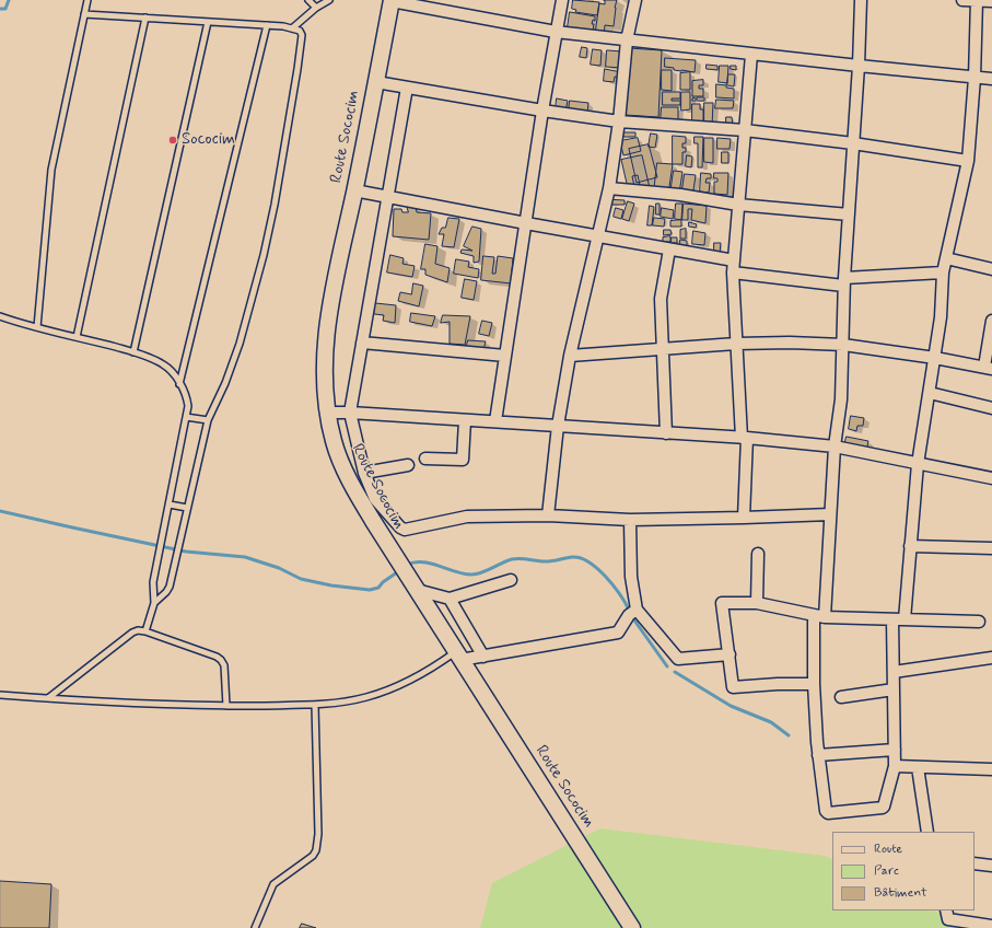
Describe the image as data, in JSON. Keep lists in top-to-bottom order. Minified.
{"streets":{"street":["Route Sococim"]},"places":["Sococim"],"legend":["Route","Parc","Bâtiment"]}
